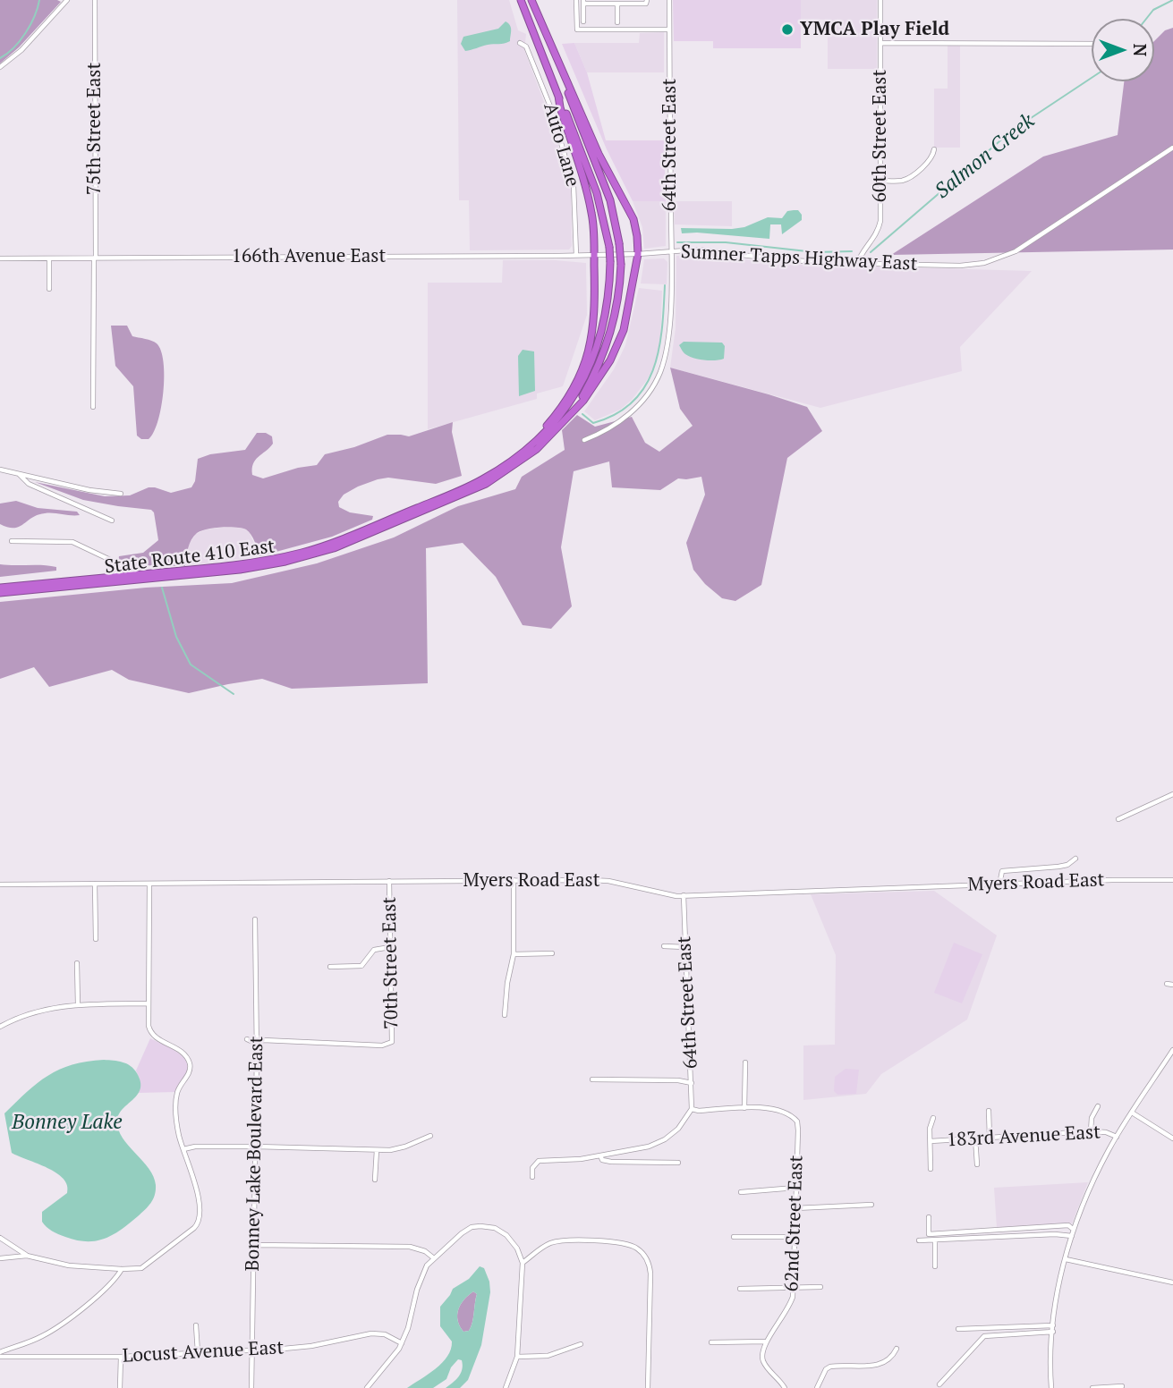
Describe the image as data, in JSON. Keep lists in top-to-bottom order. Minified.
{"streets":{"highway":["State Route 410 East"],"street":["75th Street East","60th Street East","Auto Lane","64th Street East","166th Avenue East","Sumner Tapps Highway East","Myers Road East","70th Street East","183rd Avenue East","Bonney Lake Boulevard East","62nd Street East","Locust Avenue East"]},"crossings":[["75th Street East","166th Avenue East"],["60th Street East","Sumner Tapps Highway East"],["Auto Lane","166th Avenue East"],["64th Street East","Sumner Tapps Highway East"],["64th Street East","Myers Road East"],["166th Avenue East","Sumner Tapps Highway East"],["Myers Road East","70th Street East"],["70th Street East","Bonney Lake Boulevard East"],["Bonney Lake Boulevard East","Locust Avenue East"]],"water":["Salmon Creek","Bonney Lake"],"places":["YMCA Play Field"],"north":"right"}
